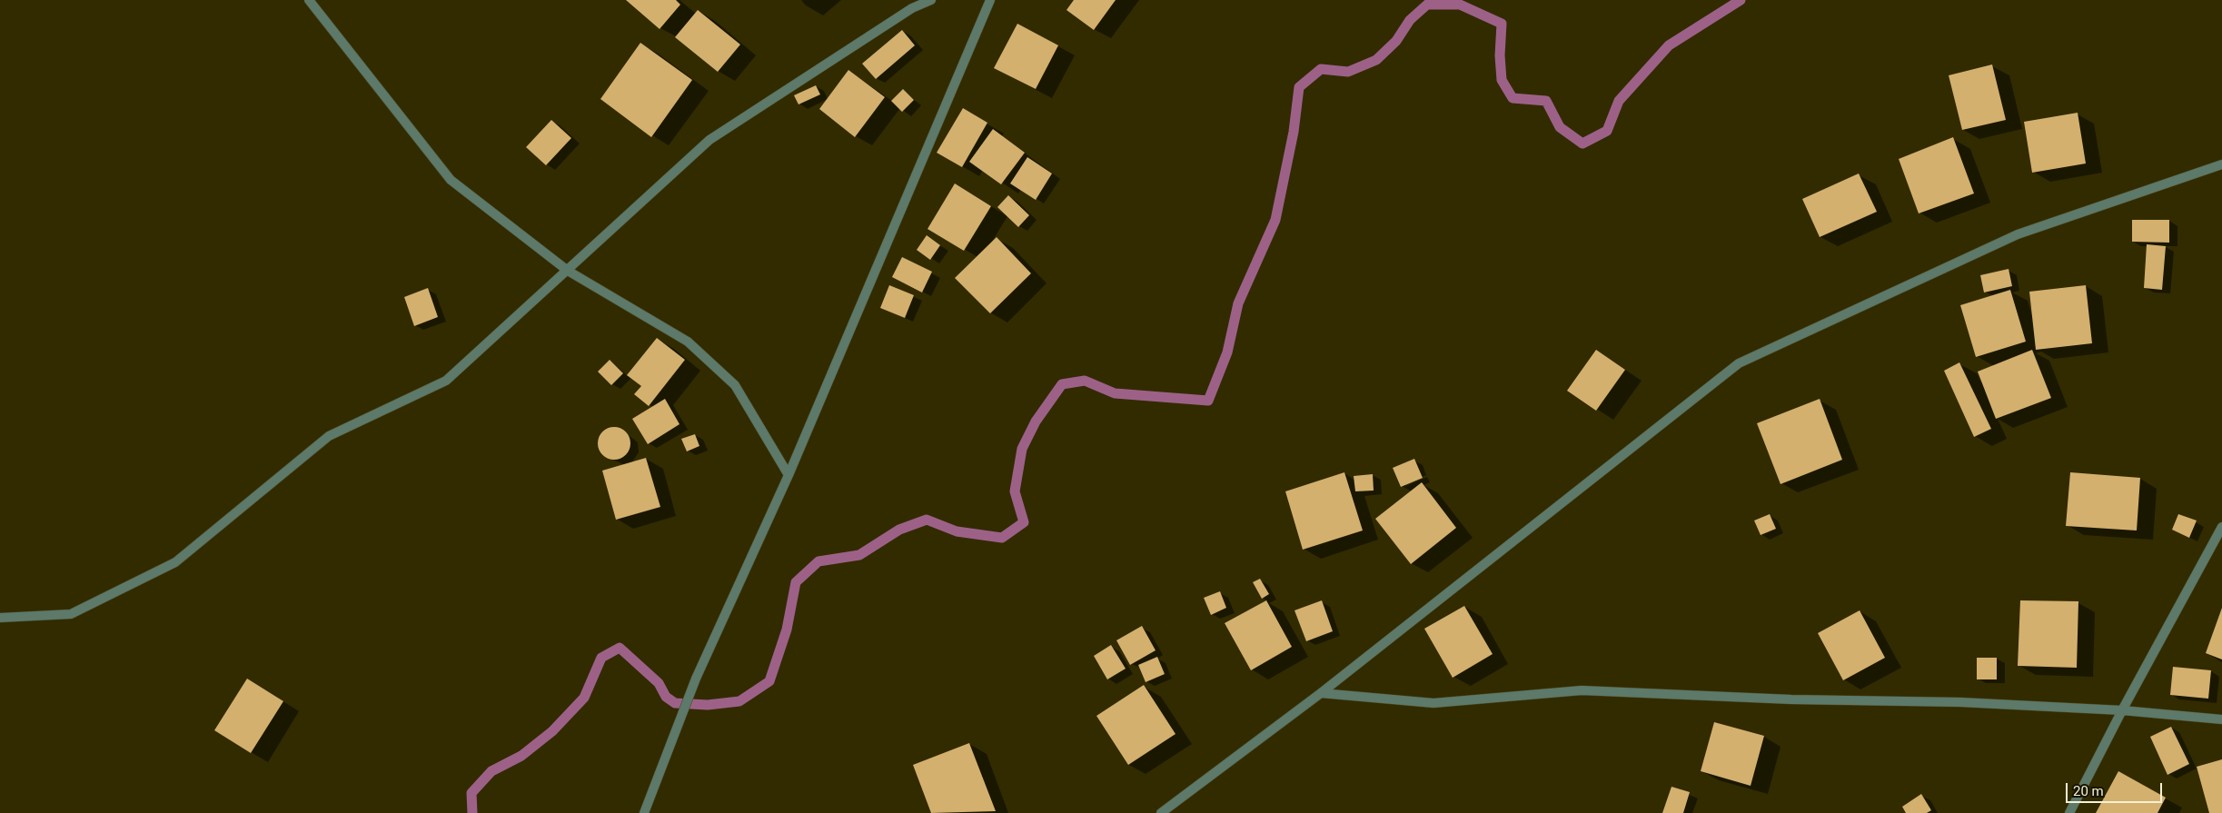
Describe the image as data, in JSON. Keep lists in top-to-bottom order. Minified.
{"scale_bar":"20 m"}
